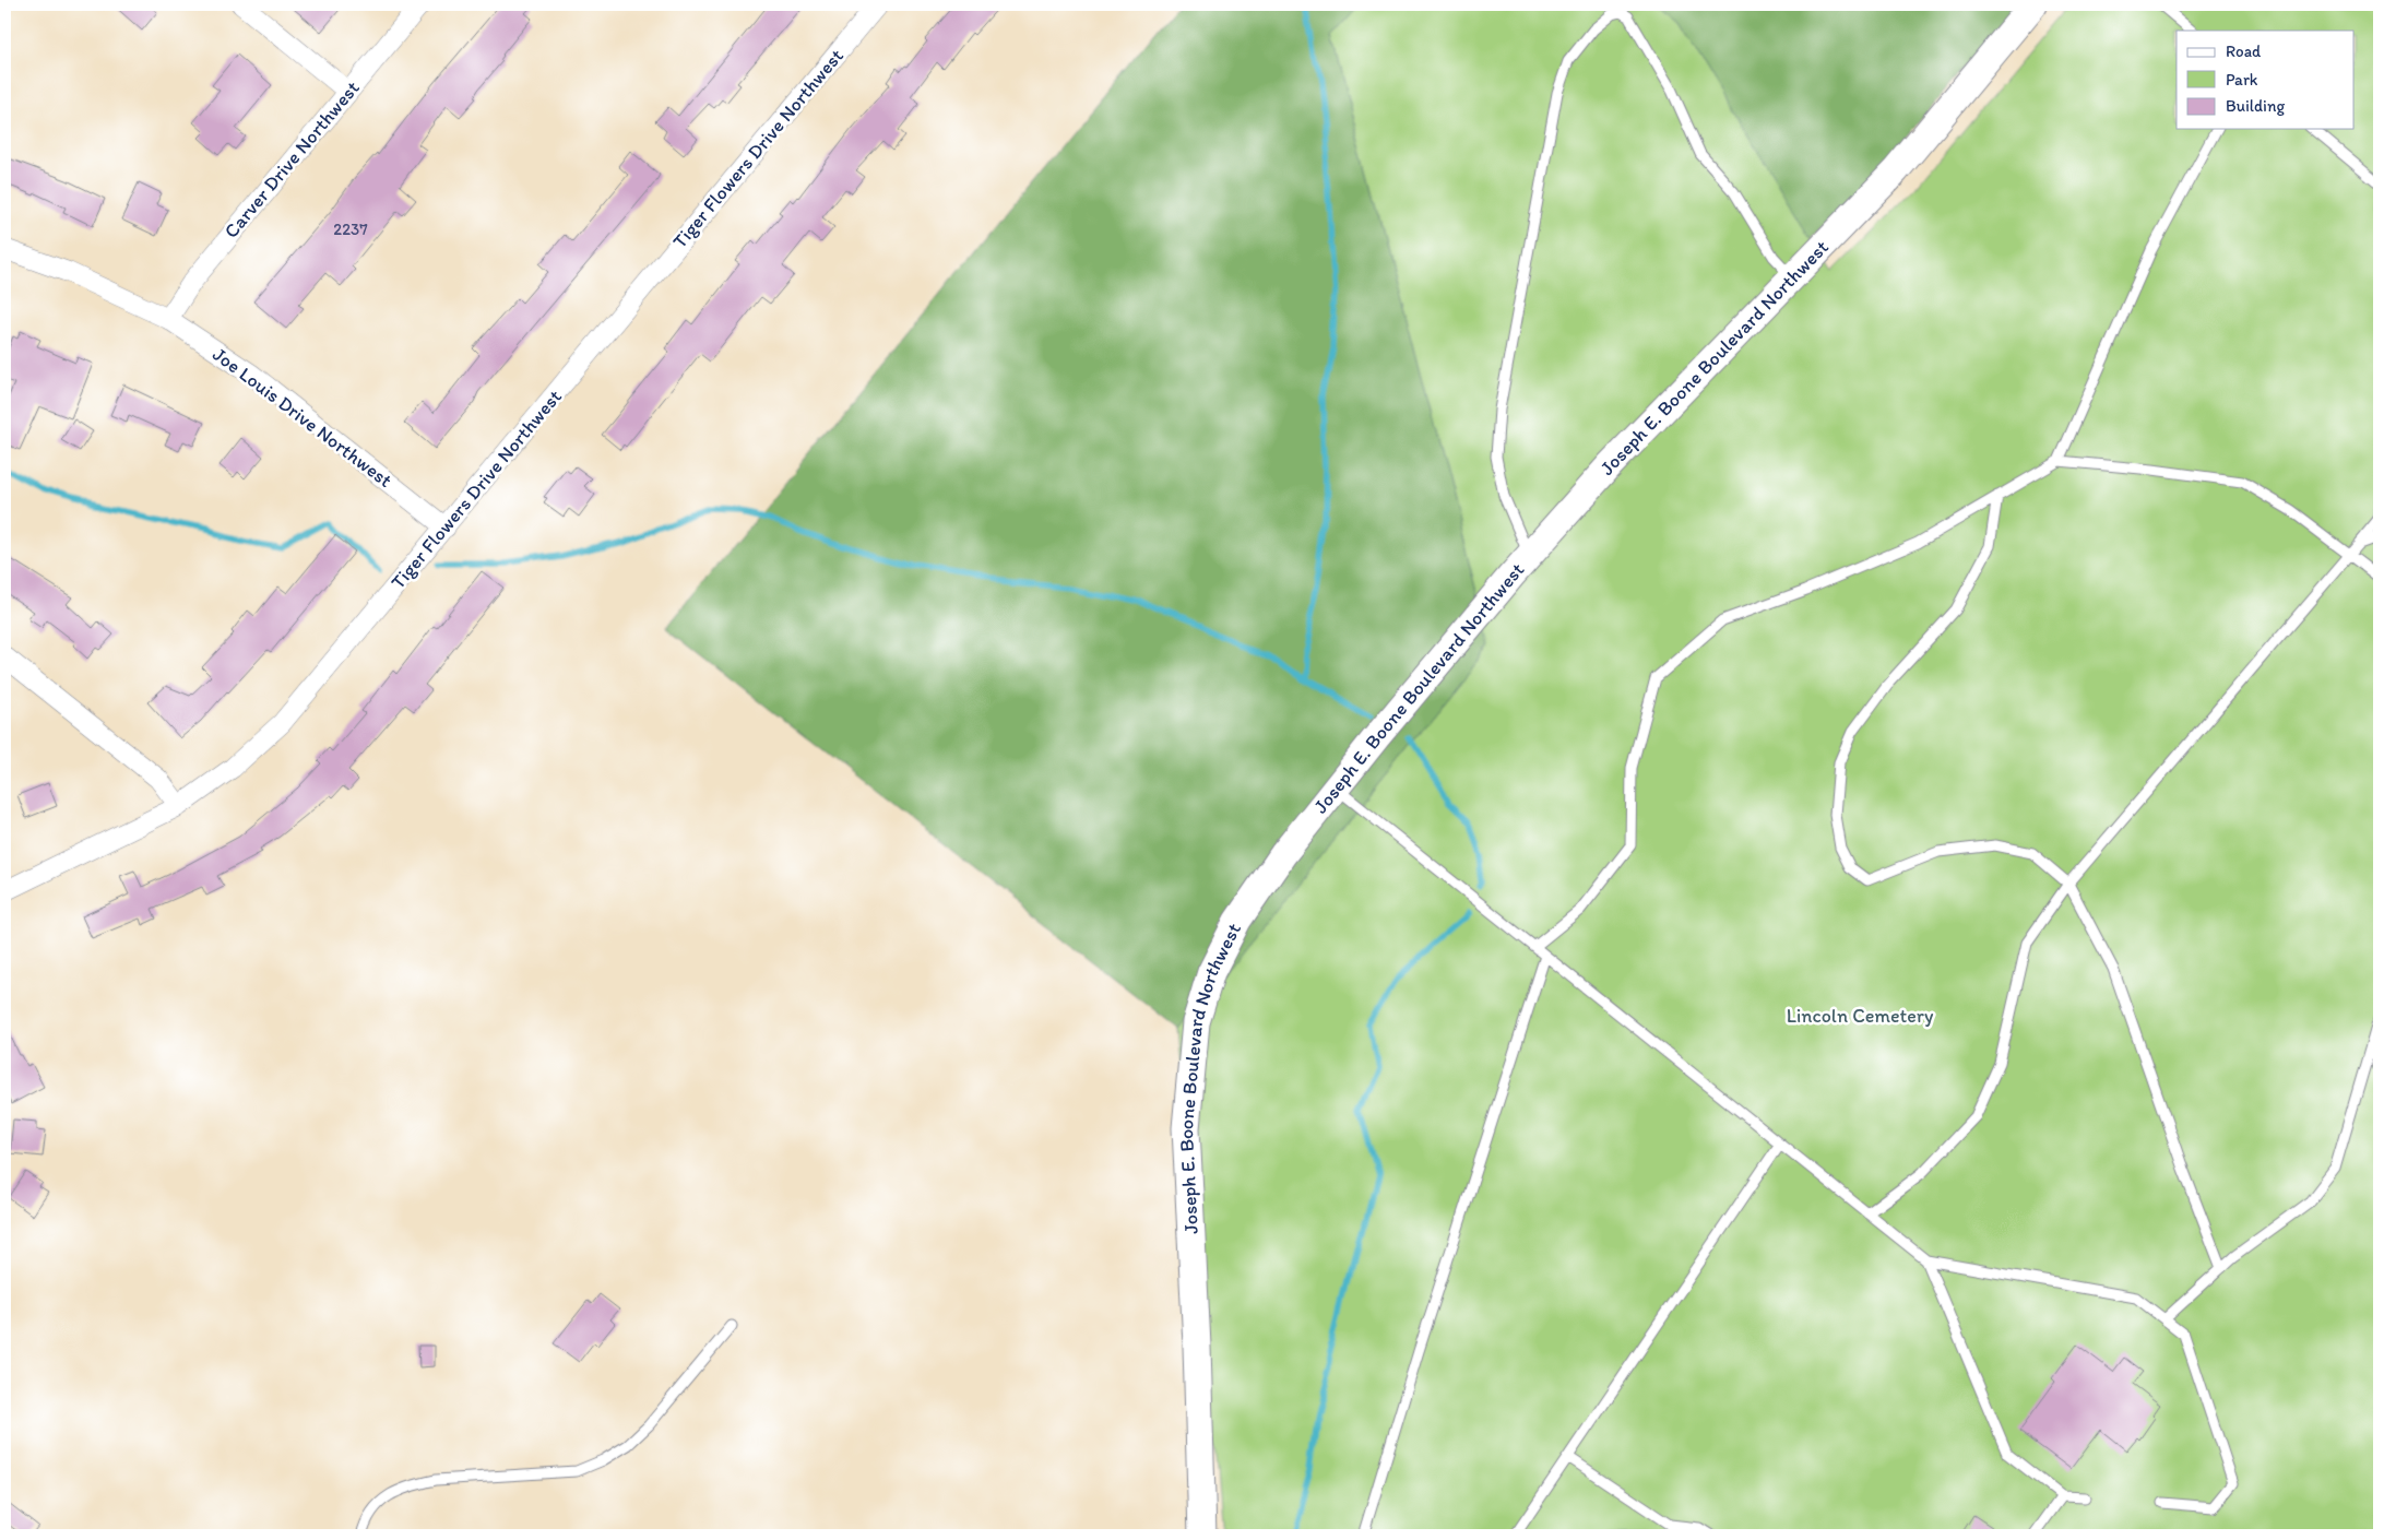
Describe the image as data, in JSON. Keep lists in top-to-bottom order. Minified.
{"streets":{"main road":["Joseph E. Boone Boulevard Northwest"],"street":["Tiger Flowers Drive Northwest","Carver Drive Northwest","Joe Louis Drive Northwest"]},"crossings":[["Tiger Flowers Drive Northwest","Joe Louis Drive Northwest"],["Carver Drive Northwest","Joe Louis Drive Northwest"]],"parks":["Lincoln Cemetery"],"house_numbers":["2237"],"legend":["Road","Park","Building"]}
